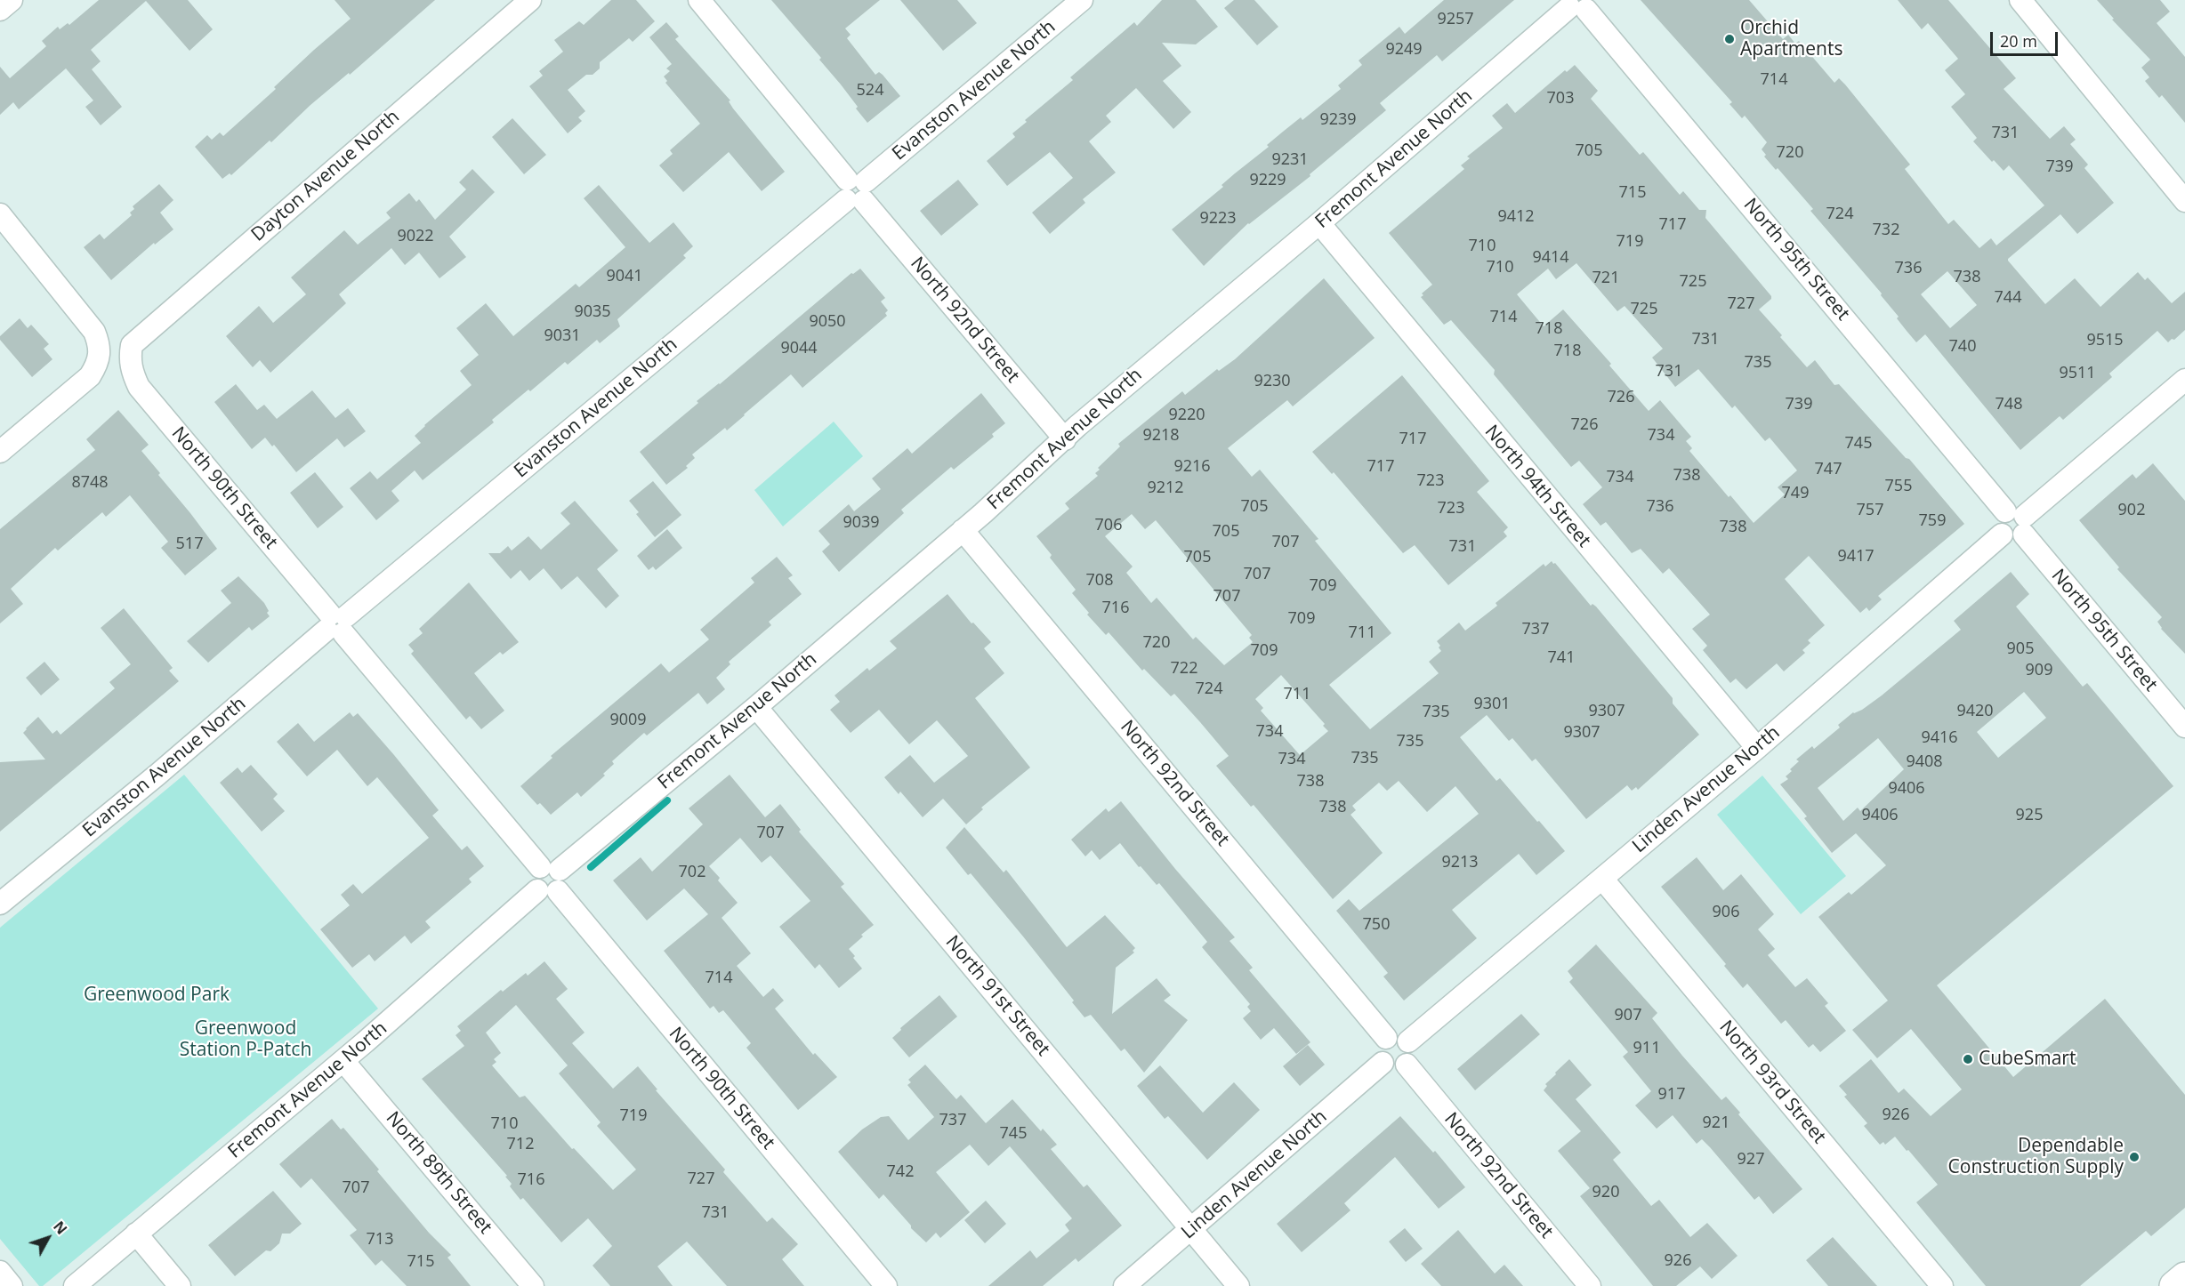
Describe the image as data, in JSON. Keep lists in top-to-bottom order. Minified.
{"streets":{"street":["Evanston Avenue North","Fremont Avenue North","Dayton Avenue North","North 95th Street","North 92nd Street","North 94th Street","North 90th Street","Linden Avenue North","North 91st Street","North 93rd Street","North 89th Street"]},"crossings":[["Evanston Avenue North","North 92nd Street"],["Evanston Avenue North","North 90th Street"],["Fremont Avenue North","North 95th Street"],["Fremont Avenue North","North 92nd Street"],["Fremont Avenue North","North 94th Street"],["Fremont Avenue North","North 90th Street"],["Fremont Avenue North","North 91st Street"],["Fremont Avenue North","North 89th Street"],["Dayton Avenue North","North 90th Street"],["North 95th Street","Linden Avenue North"],["North 92nd Street","Linden Avenue North"],["North 94th Street","Linden Avenue North"],["Linden Avenue North","North 91st Street"],["Linden Avenue North","North 93rd Street"]],"parks":["Greenwood Park","Greenwood Station P-Patch"],"places":["Orchid Apartments","CubeSmart","Dependable Construction Supply"],"house_numbers":["9257","9249","714","524","703","9239","731","705","720","9231","739","9229","715","724","9412","9223","717","732","9022","719","710","9414","710","736","9041","738","721","725","744","727","725","9035","714","9050","718","9031","731","9515","740","9044","718","735","731","9511","9230","726","739","748","9220","726","9218","734","717","745","9216","717","747","738","734","723","8748","755","9212","749","705","736","723","757","902","759","9039","706","738","705","707","517","731","9417","705","707","708","709","707","716","709","737","711","720","905","709","741","722","909","724","711","9301","9307","9420","735","9009","734","9307","9416","735","735","734","9408","738","9406","738","9406","925","707","9213","702","906","750","714","907","911","917","926","719","737","921","710","745","712","927","742","727","716","707","920","731","713","926","715"],"scale_bar":"20 m","north":"top right"}
